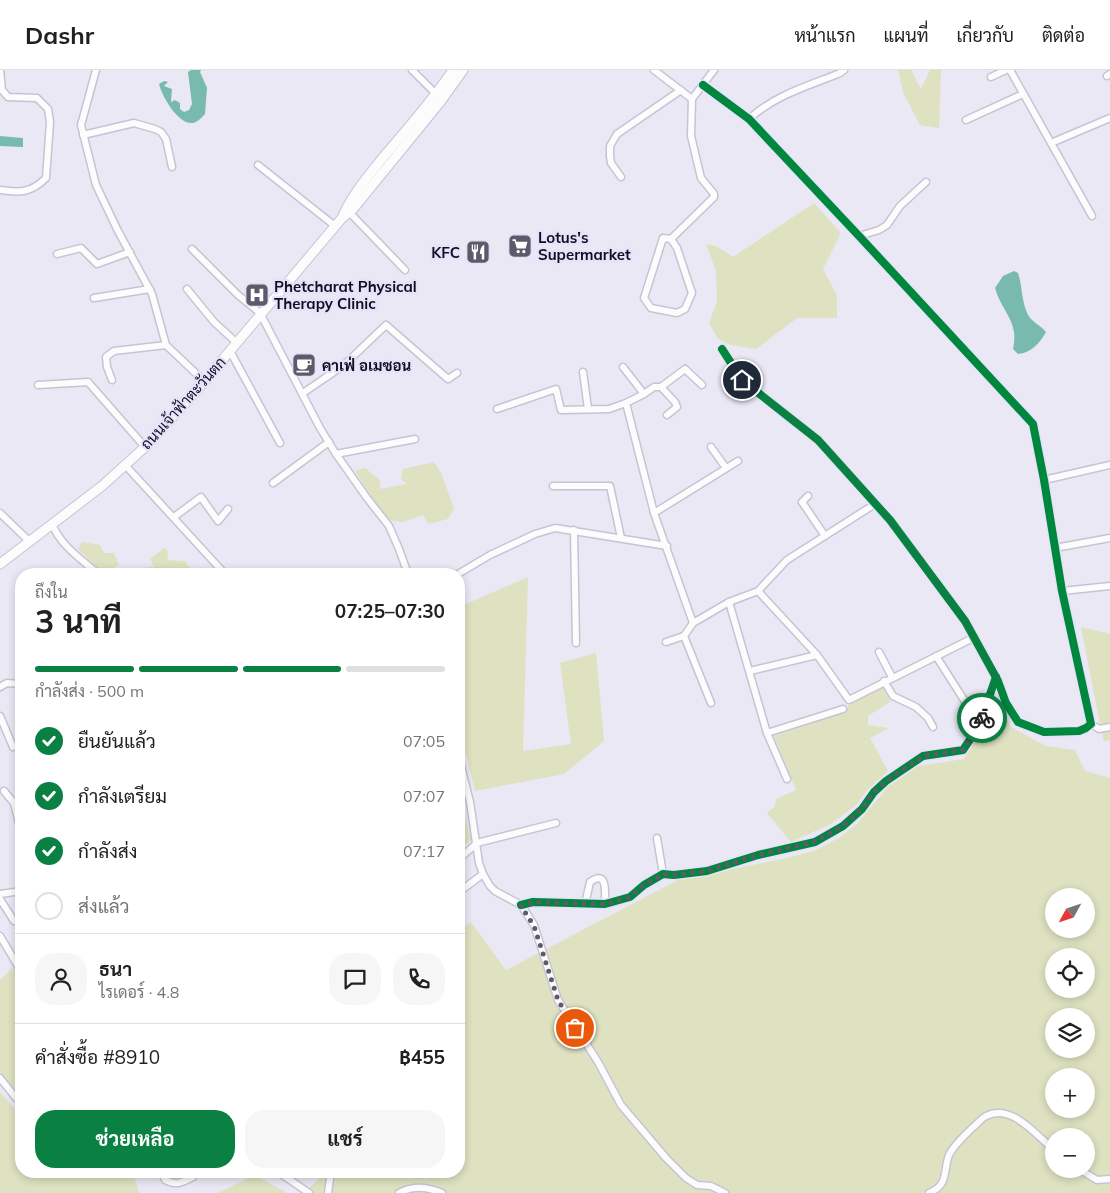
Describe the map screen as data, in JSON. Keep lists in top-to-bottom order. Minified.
{"streets":{"main road":["ถนนเจ้าฟ้าตะวันตก"]},"places":{"supermarket":["Lotus's Supermarket"],"restaurant":["KFC"],"hospital":["Phetcharat Physical Therapy Clinic"],"cafe":["คาเฟ่ อเมซอน"]},"north":"bottom left","page":{"header":"Dashr","nav":["หน้าแรก","แผนที่","เกี่ยวกับ","ติดต่อ"],"heading":["3 นาที","ถึงใน","07:25–07:30"],"panel":["ธนา","ไรเดอร์ · 4.8","คำสั่งซื้อ #8910","฿455"],"bar":"กำลังส่ง · 500 m","list":[["ยืนยันแล้ว","07:05"],["กำลังเตรียม","07:07"],["กำลังส่ง","07:17"],"ส่งแล้ว"],"map_buttons":["+","−"],"buttons":["ช่วยเหลือ","แชร์"]}}
